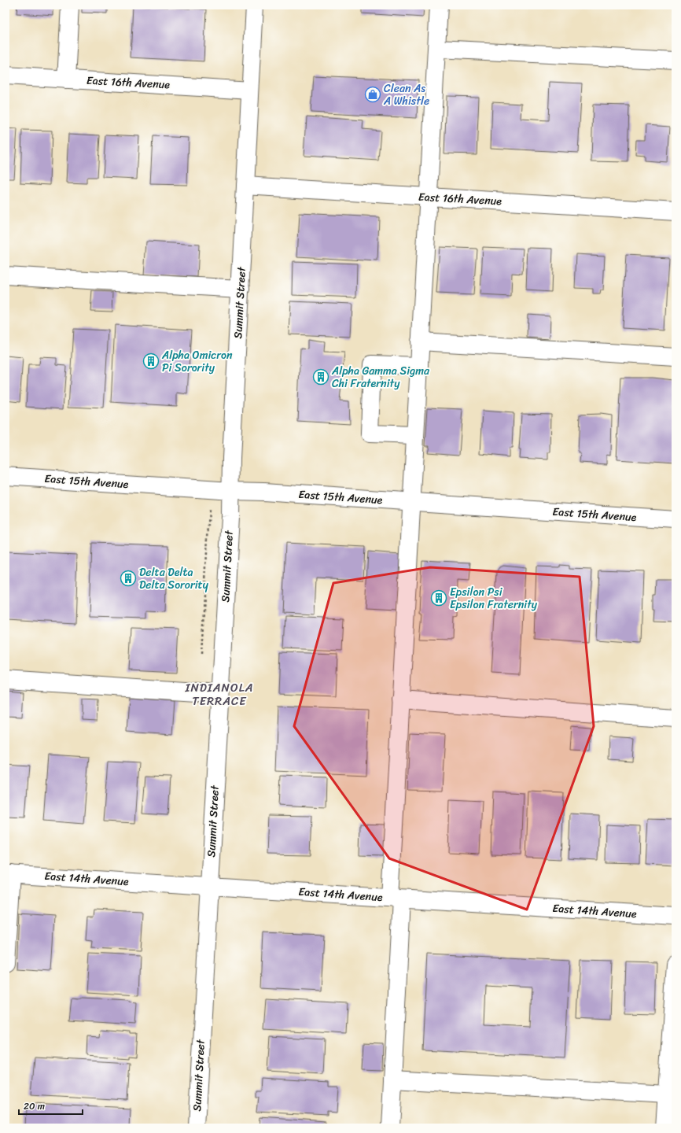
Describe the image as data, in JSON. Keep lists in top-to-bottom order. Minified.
{"streets":{"street":["East 16th Avenue","Summit Street","East 15th Avenue","East 14th Avenue"]},"crossings":[["East 16th Avenue","Summit Street"],["Summit Street","East 15th Avenue"],["Summit Street","East 14th Avenue"]],"districts":["INDIANOLA TERRACE"],"places":{"shop":["Clean As A Whistle"],"building":["Alpha Omicron Pi Sorority","Alpha Gamma Sigma Chi Fraternity","Delta Delta Delta Sorority","Epsilon Psi Epsilon Fraternity"]},"scale_bar":"20 m"}
